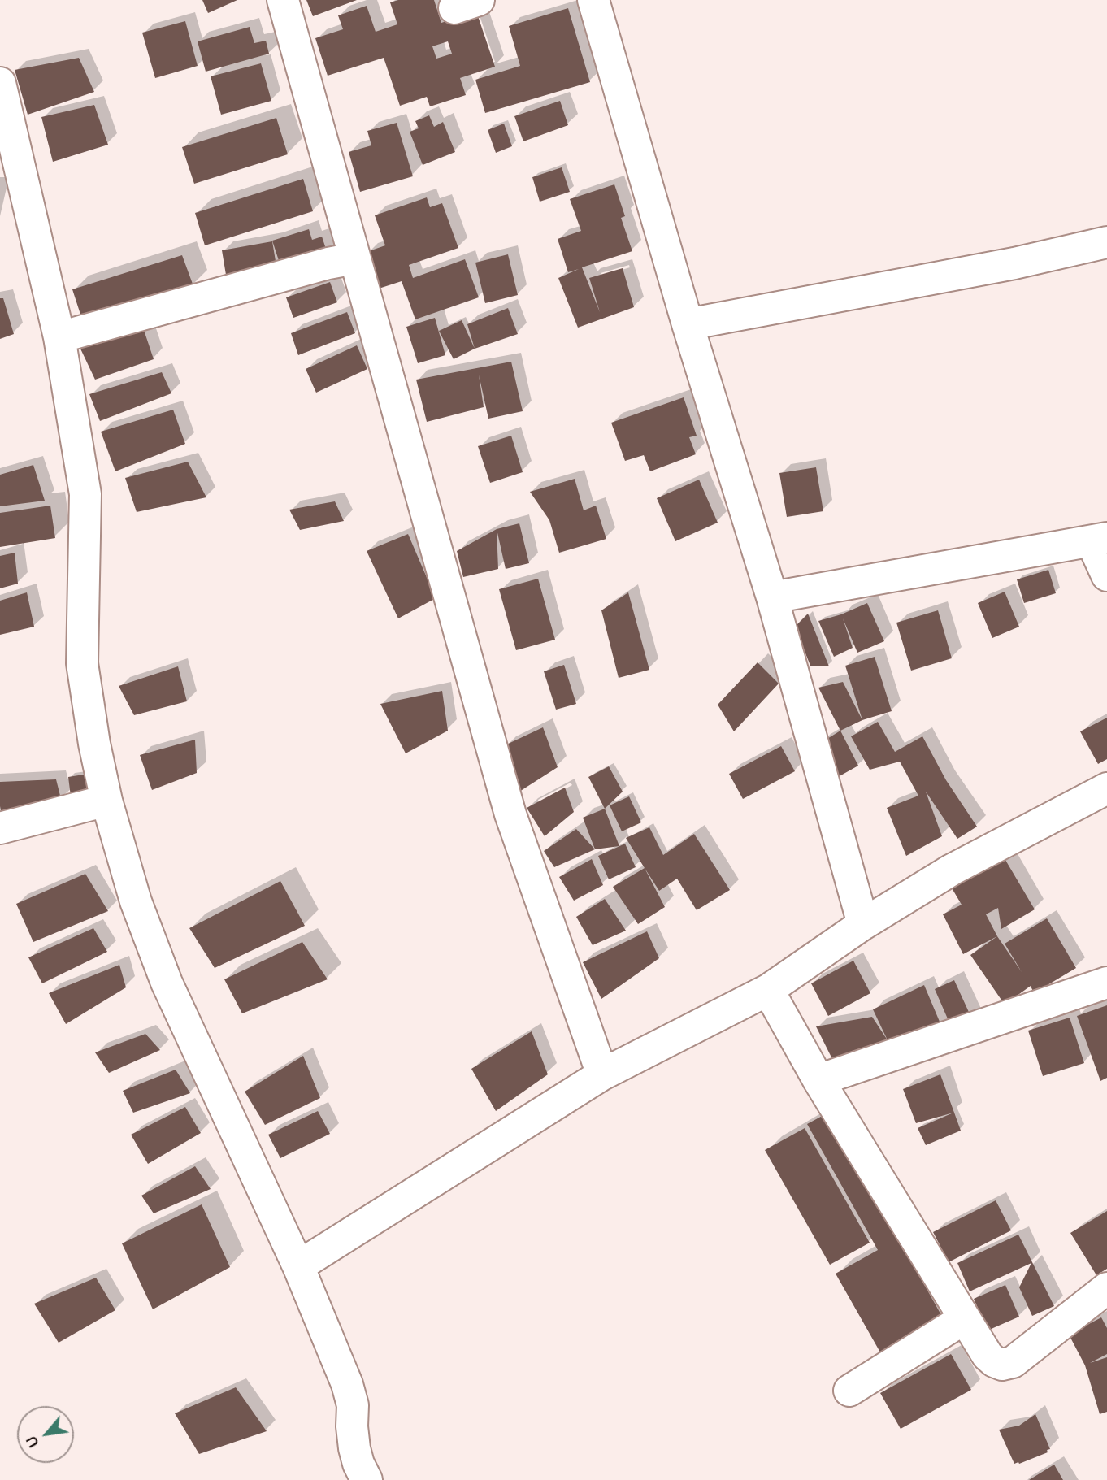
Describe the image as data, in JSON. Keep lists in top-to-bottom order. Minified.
{"north":"bottom left"}
